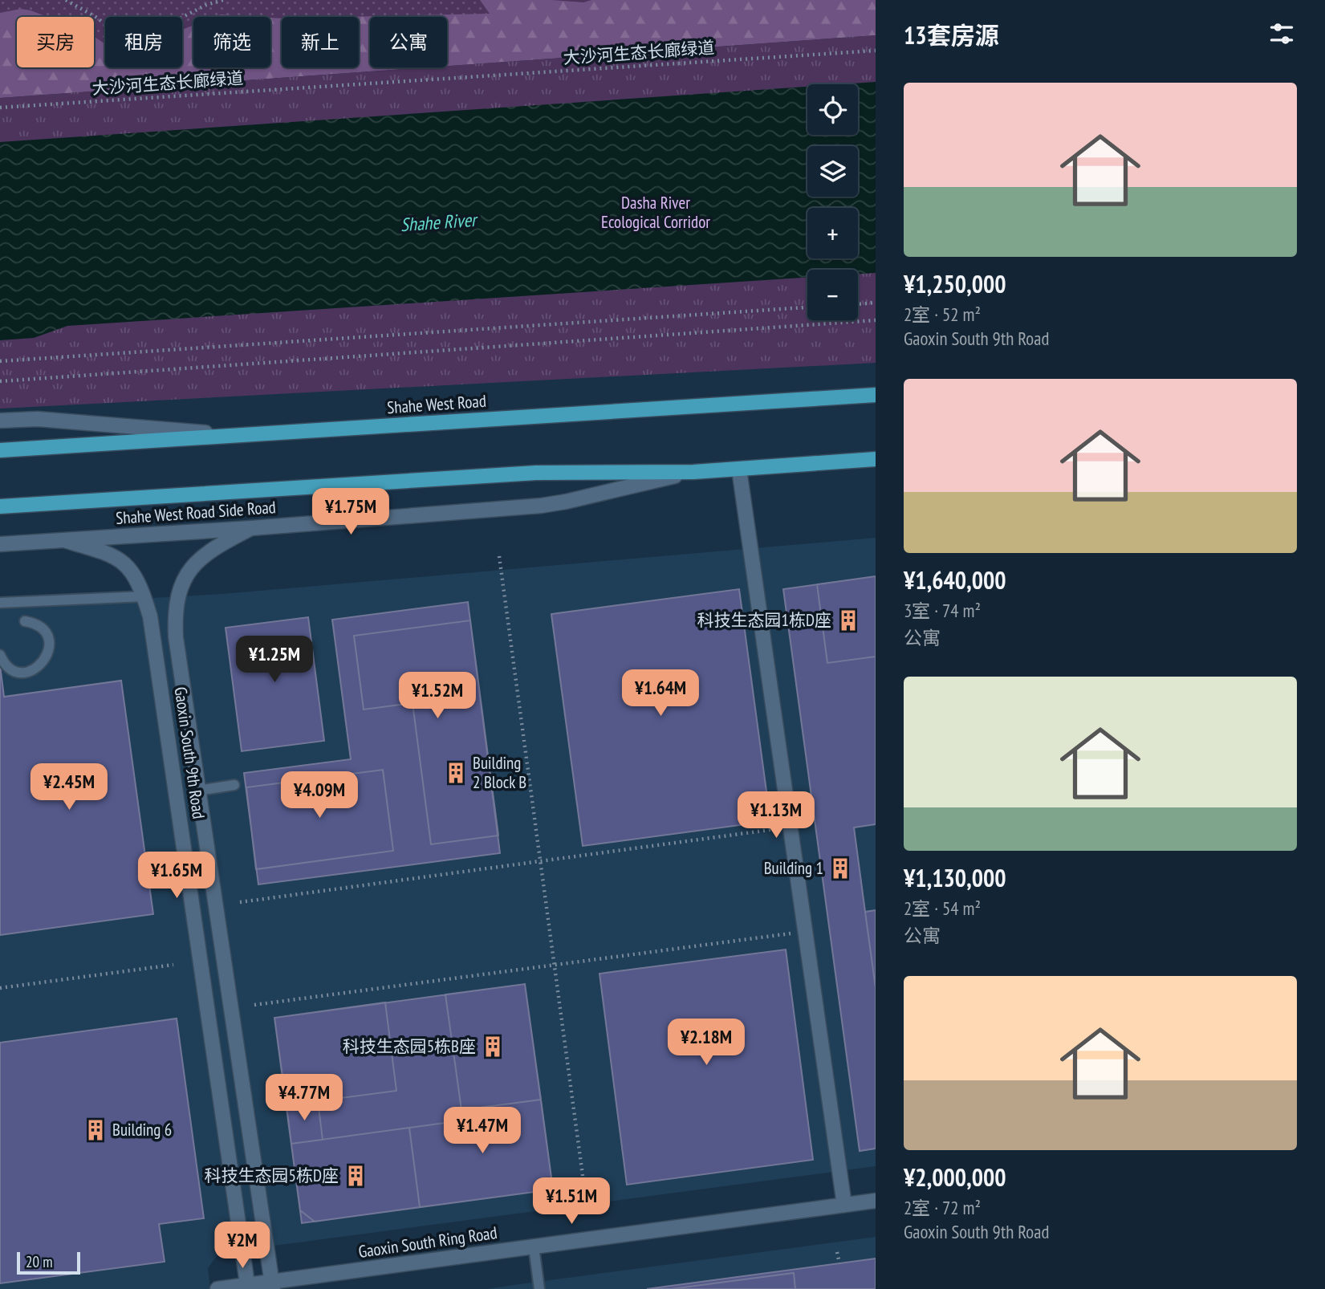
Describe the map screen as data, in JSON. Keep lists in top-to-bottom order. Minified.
{"streets":{"main road":["Shahe West Road"],"street":["Shahe West Road Side Road","Gaoxin South 9th Road","Gaoxin South Ring Road"],"path":["大沙河生态长廊绿道"]},"crossings":[["Shahe West Road Side Road","Gaoxin South 9th Road"],["Gaoxin South 9th Road","Gaoxin South Ring Road"]],"water":["Shahe River"],"parks":["Dasha River Ecological Corridor"],"places":{"building":["科技生态园1栋D座","Building 2 Block B","Building 1","科技生态园5栋B座","Building 6","科技生态园5栋D座"]},"scale_bar":"20 m","page":{"heading":"13套房源","chip":["买房","租房","筛选","新上","公寓"],"list":[{"name":"¥1,250,000","note":"2室 · 52 m² · Gaoxin South 9th Road"},{"name":"¥1,640,000","note":"3室 · 74 m² · 公寓"},{"name":"¥1,130,000","note":"2室 · 54 m² · 公寓"},{"name":"¥2,000,000","note":"2室 · 72 m² · Gaoxin South 9th Road"}],"map_buttons":["+","−"],"price":["¥1.75M","¥1.25M","¥1.64M","¥1.52M","¥2.45M","¥4.09M","¥1.13M","¥1.65M","¥2.18M","¥4.77M","¥1.47M","¥1.51M","¥2M"],"scale":"20 m"}}
